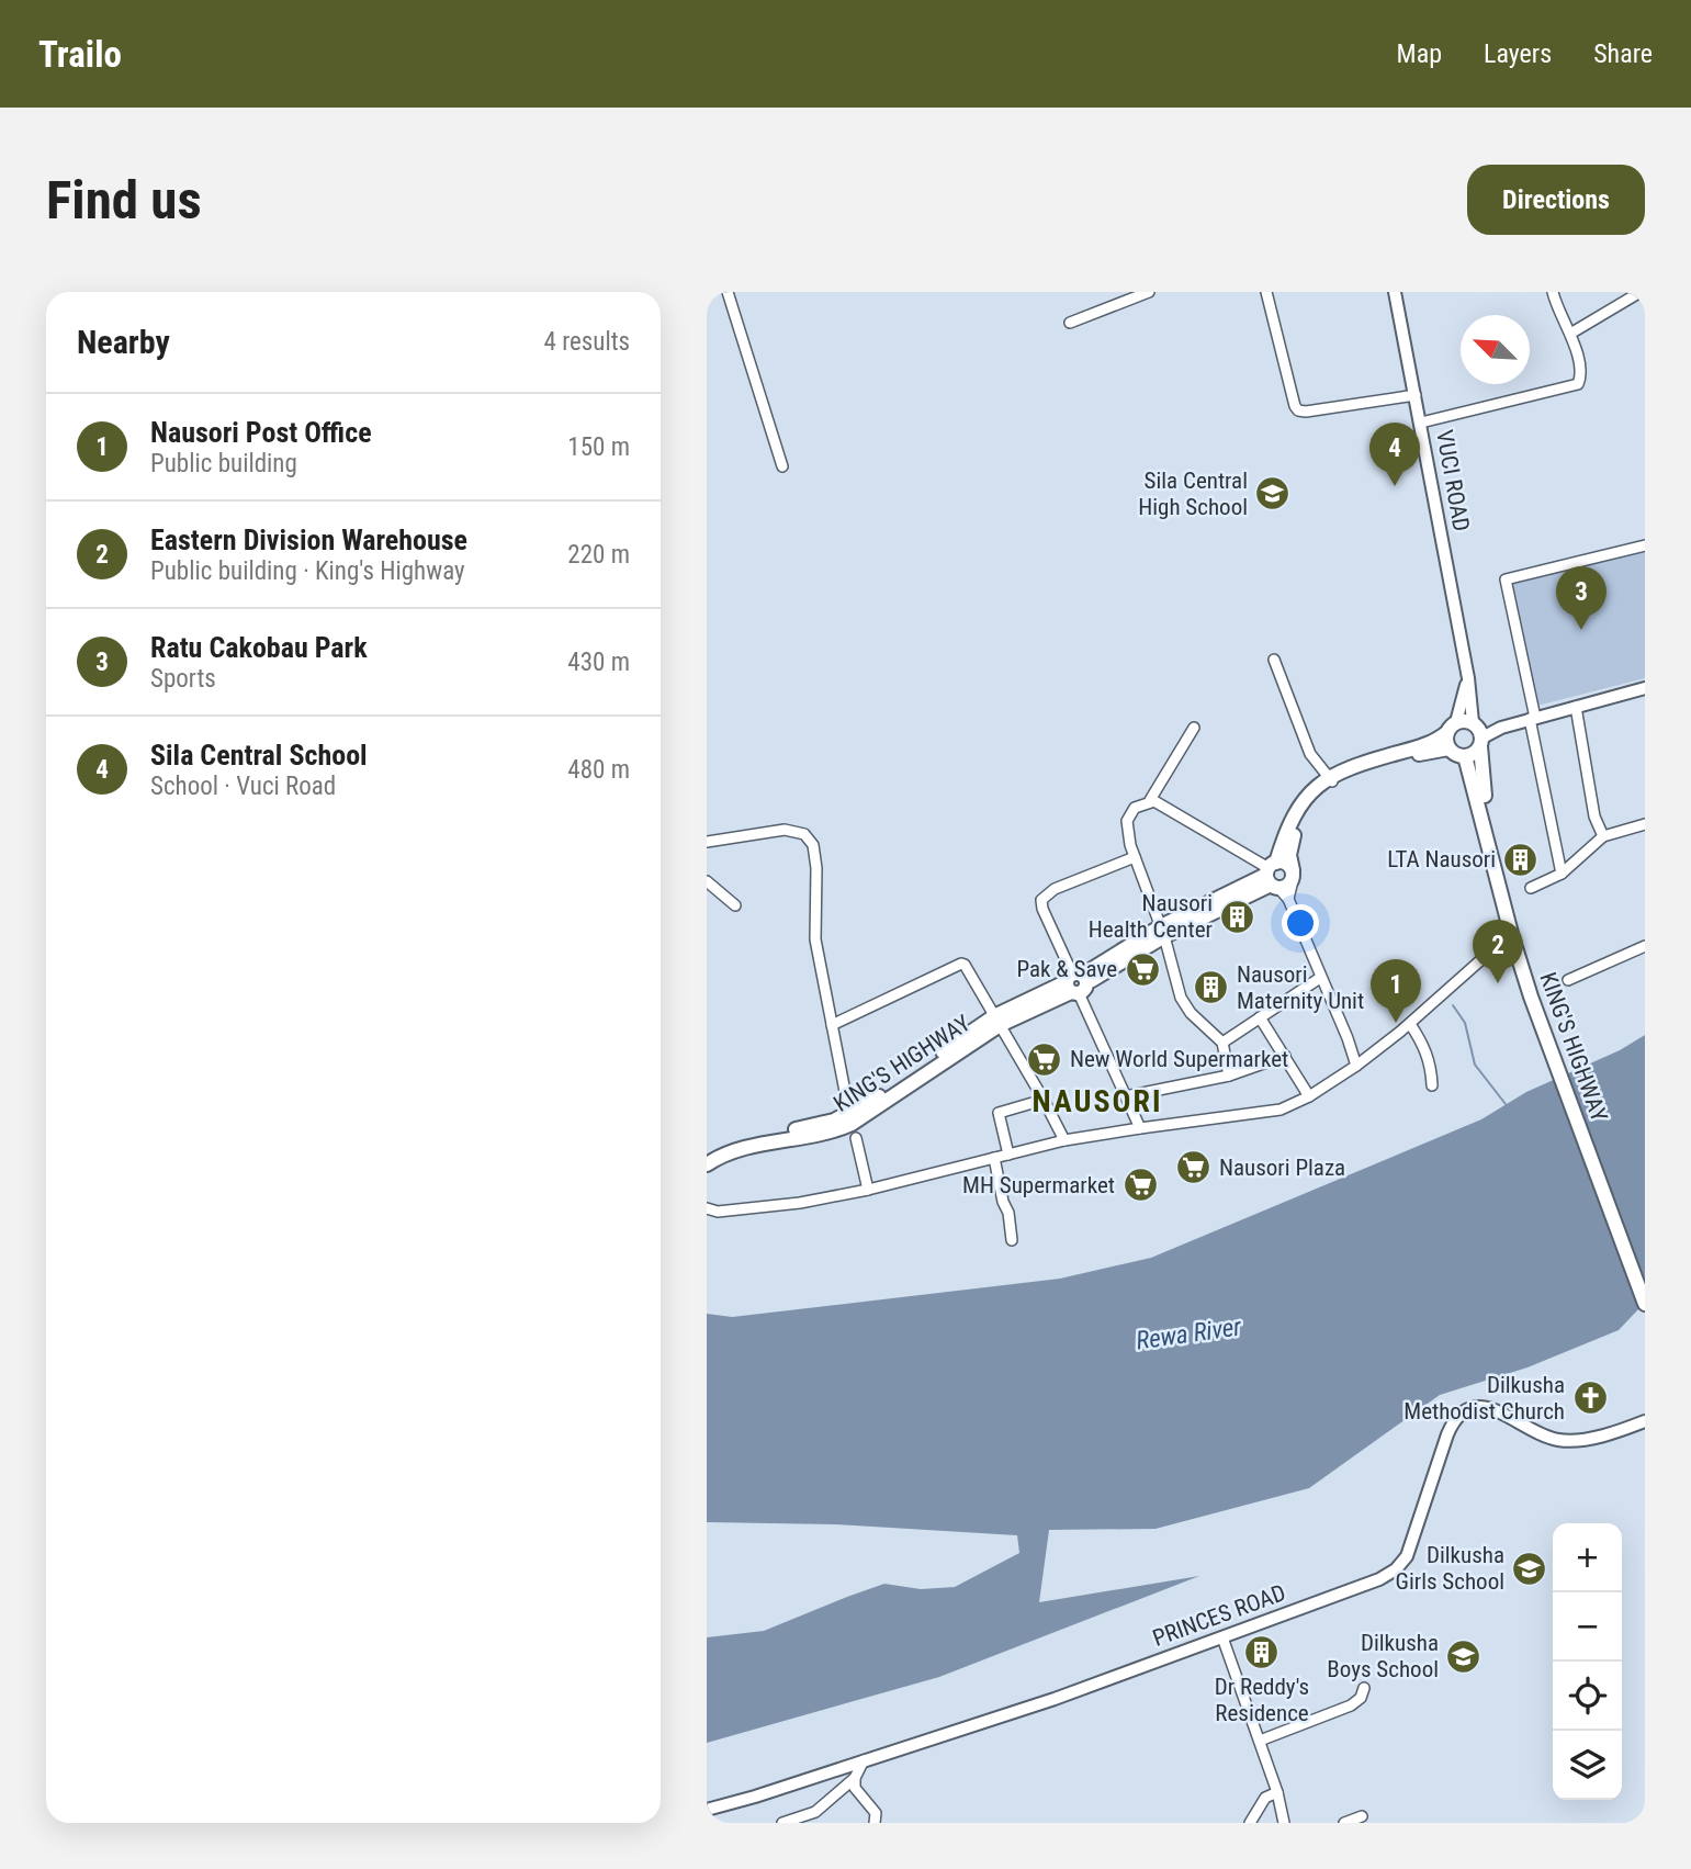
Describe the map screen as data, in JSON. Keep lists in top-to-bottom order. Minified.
{"streets":{"highway":["KING'S HIGHWAY"],"main road":["VUCI ROAD","PRINCES ROAD"]},"crossings":[["VUCI ROAD","KING'S HIGHWAY"]],"districts":["NAUSORI"],"water":["Rewa River"],"places":{"school or university":["Sila Central High School","Dilkusha Girls School","Dilkusha Boys School"],"building":["LTA Nausori","Nausori Health Center","Nausori Maternity Unit","Dr Reddy's Residence"],"supermarket":["Pak & Save","New World Supermarket","Nausori Plaza","MH Supermarket"],"church":["Dilkusha Methodist Church"]},"north":"top left","page":{"header":"Trailo","nav":["Map","Layers","Share"],"buttons":"Directions","title":"Find us","heading":["Nearby","4 results"],"list":[{"mark":"1","name":"Nausori Post Office","note":"Public building","value":"150 m"},{"mark":"2","name":"Eastern Division Warehouse","note":"Public building · King's Highway","value":"220 m"},{"mark":"3","name":"Ratu Cakobau Park","note":"Sports","value":"430 m"},{"mark":"4","name":"Sila Central School","note":"School · Vuci Road","value":"480 m"}],"pins":["4","3","2","1"],"map_buttons":["+","−"]}}
